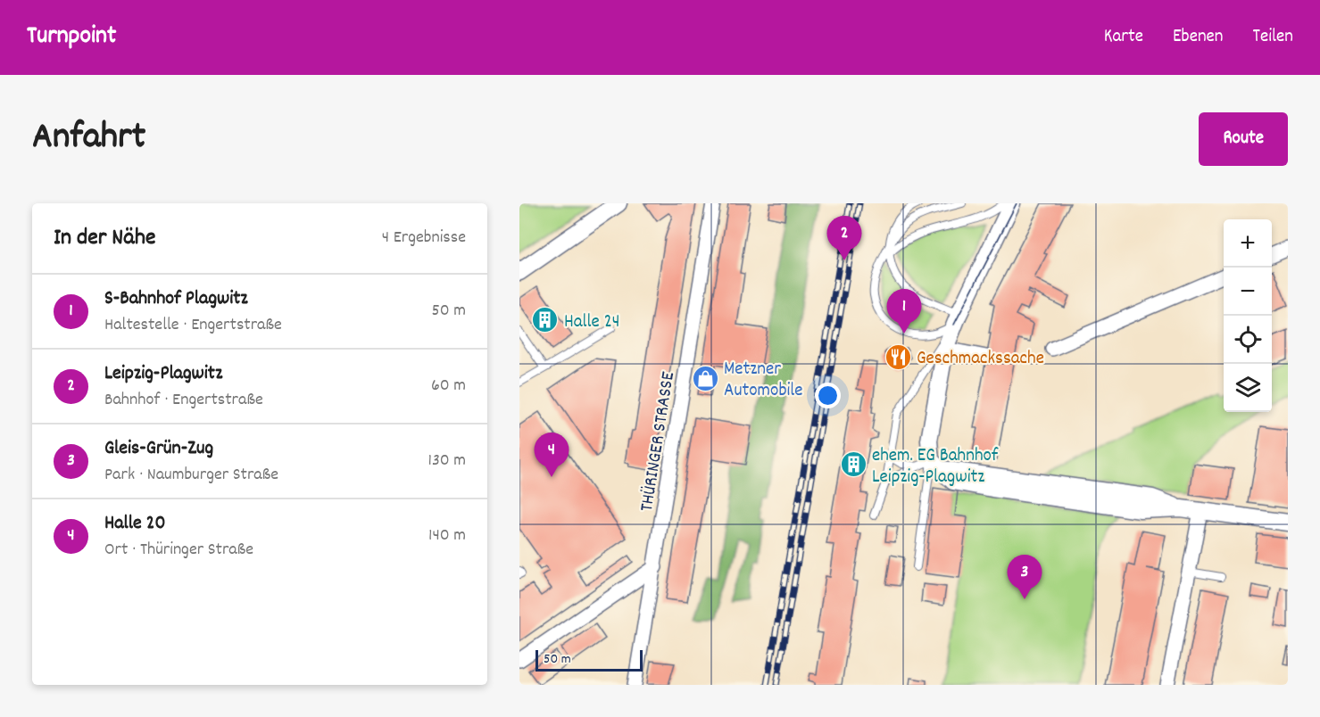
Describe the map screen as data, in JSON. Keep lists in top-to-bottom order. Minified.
{"streets":{"street":["THÜRINGER STRASSE"]},"places":{"building":["Halle 24","ehem. EG Bahnhof Leipzig-Plagwitz"],"restaurant":["Geschmackssache"],"shop":["Metzner Automobile"]},"scale_bar":"50 m","page":{"header":"Turnpoint","nav":["Karte","Ebenen","Teilen"],"title":"Anfahrt","buttons":"Route","heading":["In der Nähe","4 Ergebnisse"],"pins":["2","1","4","3"],"map_buttons":["+","−"],"list":[{"mark":"1","name":"S-Bahnhof Plagwitz","note":"Haltestelle · Engertstraße","value":"50 m"},{"mark":"2","name":"Leipzig-Plagwitz","note":"Bahnhof · Engertstraße","value":"60 m"},{"mark":"3","name":"Gleis-Grün-Zug","note":"Park · Naumburger Straße","value":"130 m"},{"mark":"4","name":"Halle 20","note":"Ort · Thüringer Straße","value":"140 m"}],"scale":"50 m"}}
